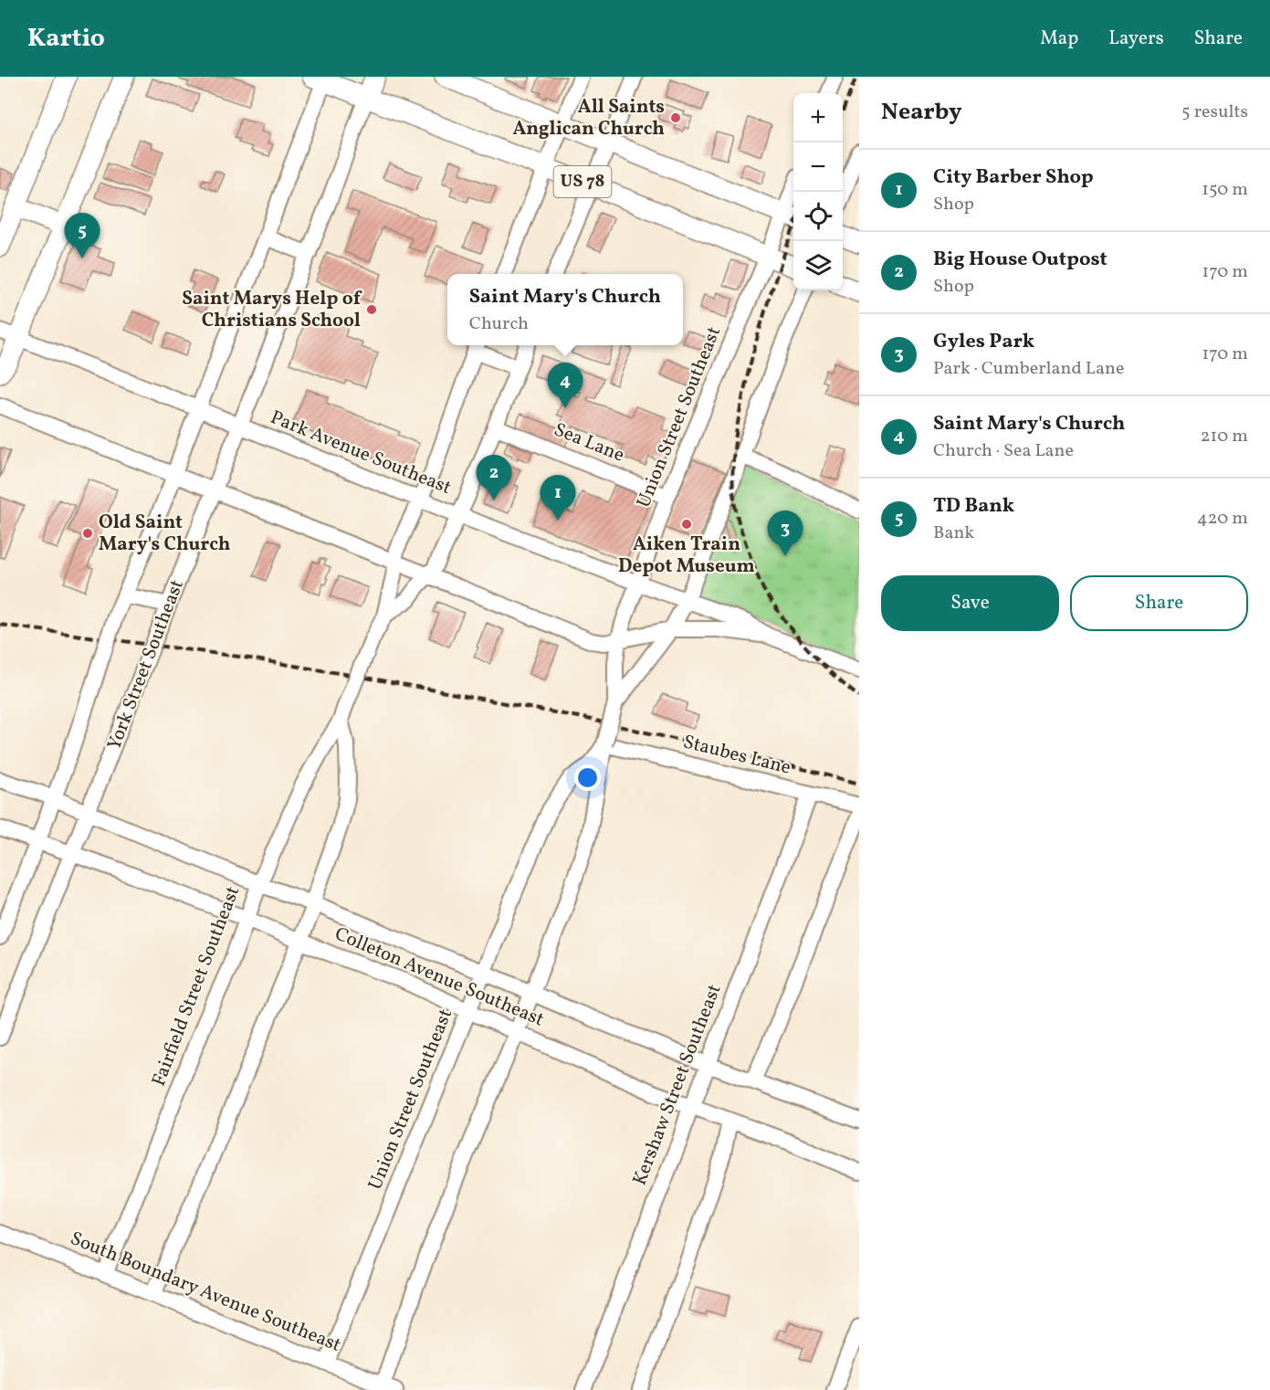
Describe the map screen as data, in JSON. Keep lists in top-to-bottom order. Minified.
{"streets":{"main road":["US 78","York Street Southeast"],"street":["Union Street Southeast","Sea Lane","Park Avenue Southeast","Staubes Lane","Colleton Avenue Southeast","Fairfield Street Southeast","Kershaw Street Southeast","South Boundary Avenue Southeast"]},"crossings":[["US 78","Union Street Southeast"],["US 78","York Street Southeast"],["Union Street Southeast","Sea Lane"],["Union Street Southeast","Park Avenue Southeast"],["Union Street Southeast","Staubes Lane"],["Union Street Southeast","Colleton Avenue Southeast"],["Union Street Southeast","South Boundary Avenue Southeast"],["Sea Lane","Fairfield Street Southeast"],["Park Avenue Southeast","York Street Southeast"],["Park Avenue Southeast","Fairfield Street Southeast"],["York Street Southeast","Colleton Avenue Southeast"],["Staubes Lane","Kershaw Street Southeast"],["Colleton Avenue Southeast","Fairfield Street Southeast"],["Colleton Avenue Southeast","Kershaw Street Southeast"],["Fairfield Street Southeast","South Boundary Avenue Southeast"]],"places":["All Saints Anglican Church","Saint Marys Help of Christians School","Aiken Train Depot Museum","Old Saint Mary's Church"],"page":{"header":"Kartio","nav":["Map","Layers","Share"],"heading":["Nearby","5 results"],"map_buttons":["+","−"],"list":[{"mark":"1","name":"City Barber Shop","note":"Shop","value":"150 m"},{"mark":"2","name":"Big House Outpost","note":"Shop","value":"170 m"},{"mark":"3","name":"Gyles Park","note":"Park · Cumberland Lane","value":"170 m"},{"mark":"4","name":"Saint Mary's Church","note":"Church · Sea Lane","value":"210 m"},{"mark":"5","name":"TD Bank","note":"Bank","value":"420 m"}],"pins":["5","4","2","1","3"],"popup":["Saint Mary's Church","Church"],"buttons":["Save","Share"]}}
